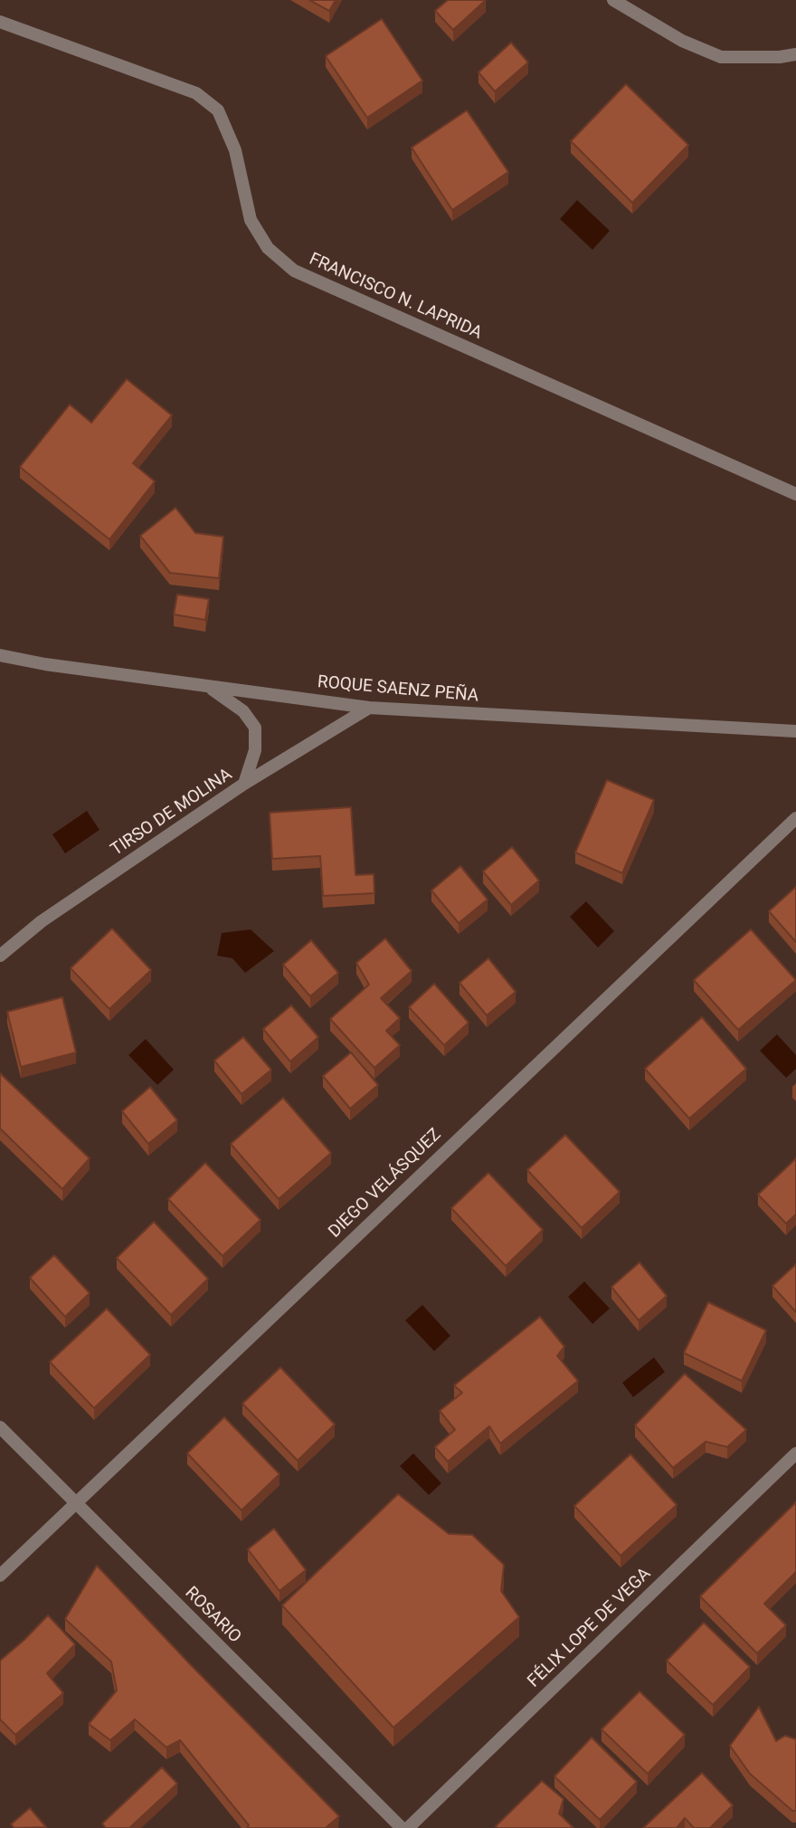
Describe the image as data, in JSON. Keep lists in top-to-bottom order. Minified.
{"streets":{"street":["FRANCISCO N. LAPRIDA","ROQUE SAENZ PEÑA","TIRSO DE MOLINA","DIEGO VELÁSQUEZ","ROSARIO","FÉLIX LOPE DE VEGA"]},"crossings":[["ROQUE SAENZ PEÑA","TIRSO DE MOLINA"],["DIEGO VELÁSQUEZ","ROSARIO"]]}
